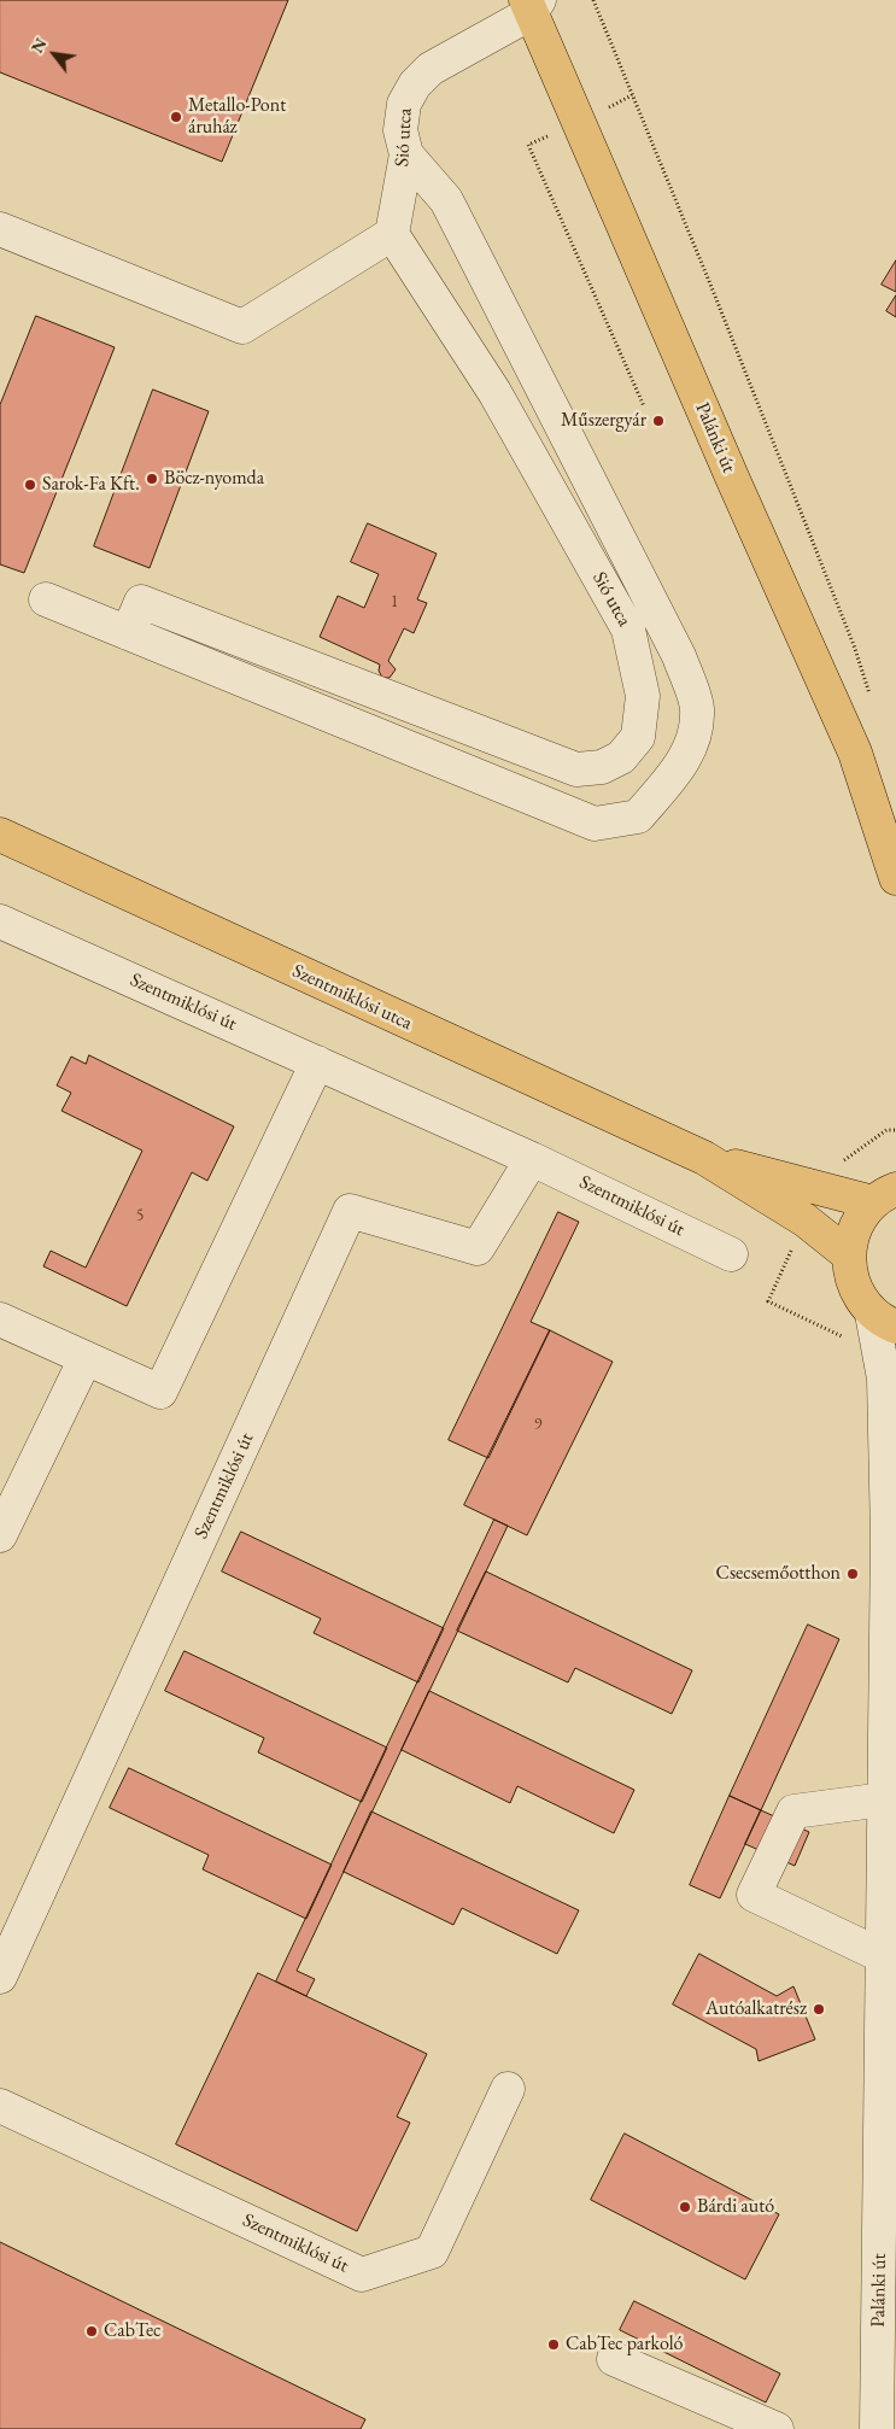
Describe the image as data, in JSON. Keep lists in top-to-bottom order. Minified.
{"streets":{"main road":["Palánki út","Szentmiklósi utca"],"street":["Sió utca","Szentmiklósi út"]},"crossings":[["Sió utca","Palánki út"]],"places":["Metallo-Pont áruház","Műszergyár","Böcz-nyomda","Sarok-Fa Kft.","Csecsemőotthon","Autóalkatrész","Bárdi autó","CabTec","CabTec parkoló"],"house_numbers":["1","5","9"],"north":"top left"}
